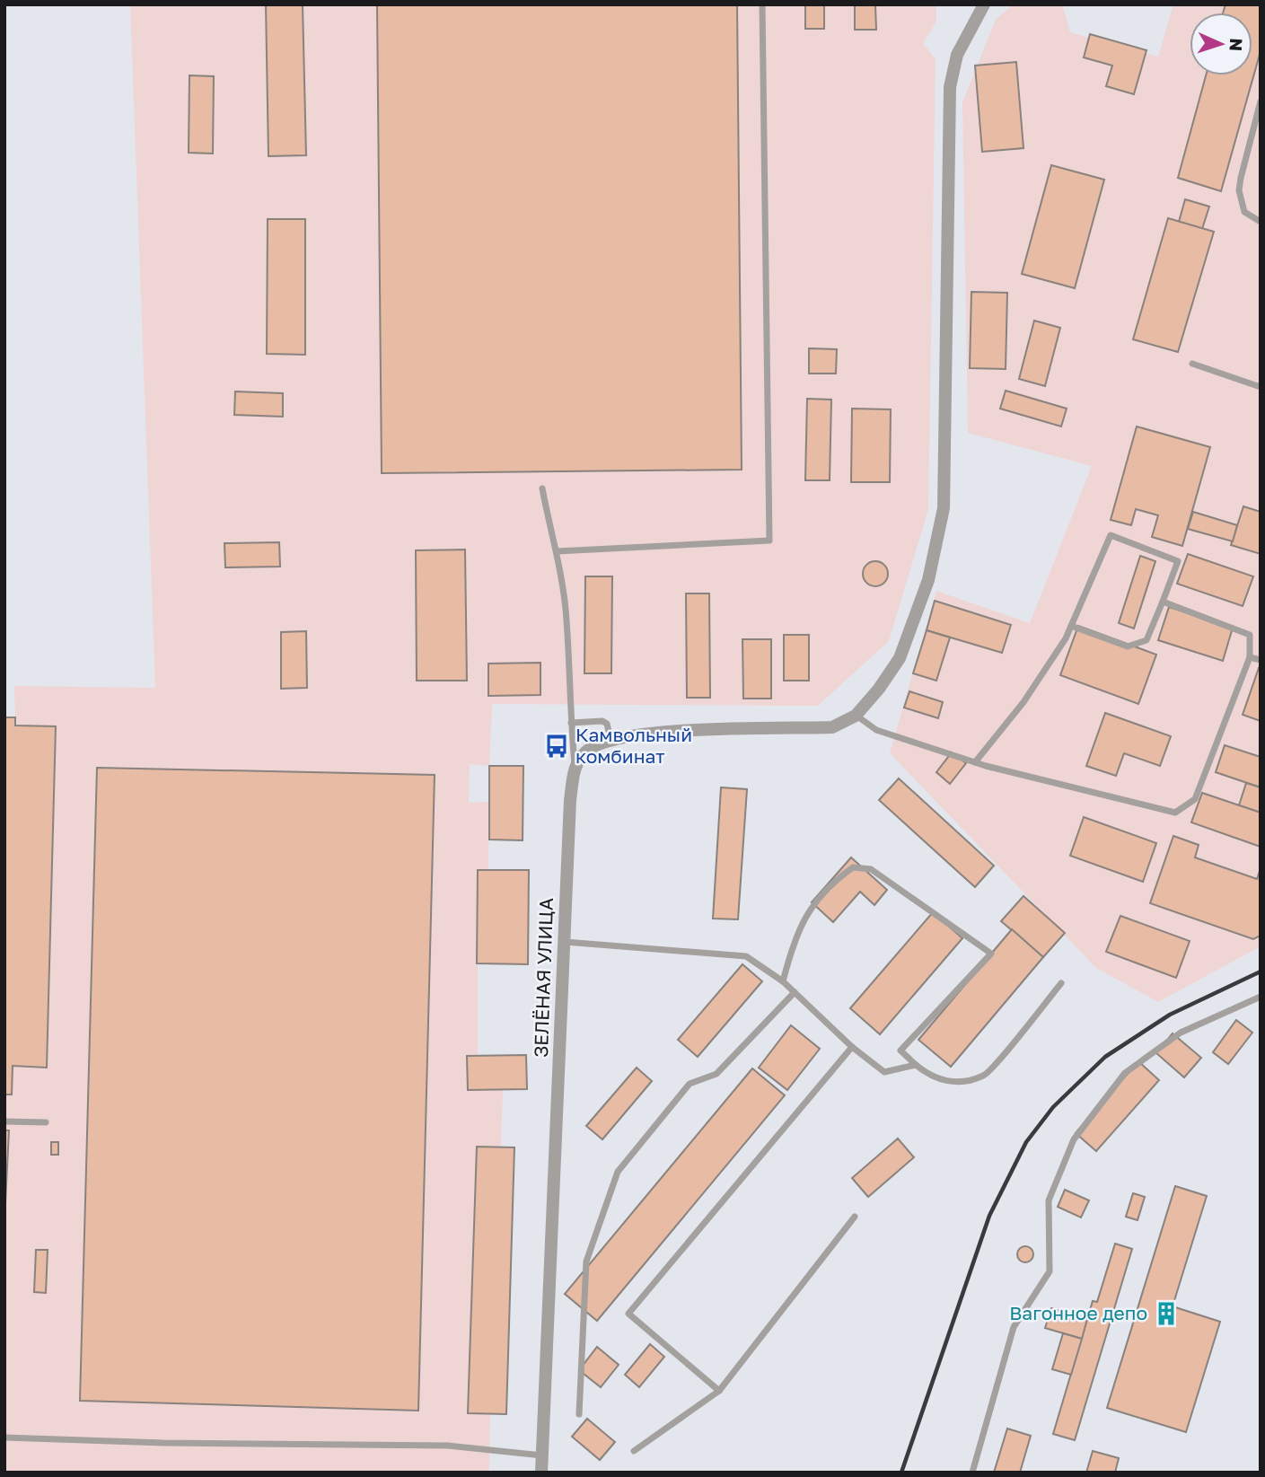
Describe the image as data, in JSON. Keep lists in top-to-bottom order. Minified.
{"streets":{"street":["ЗЕЛЁНАЯ УЛИЦА"]},"places":{"bus stop":["Камвольный комбинат"],"building":["Вагонное депо"]},"north":"right"}
